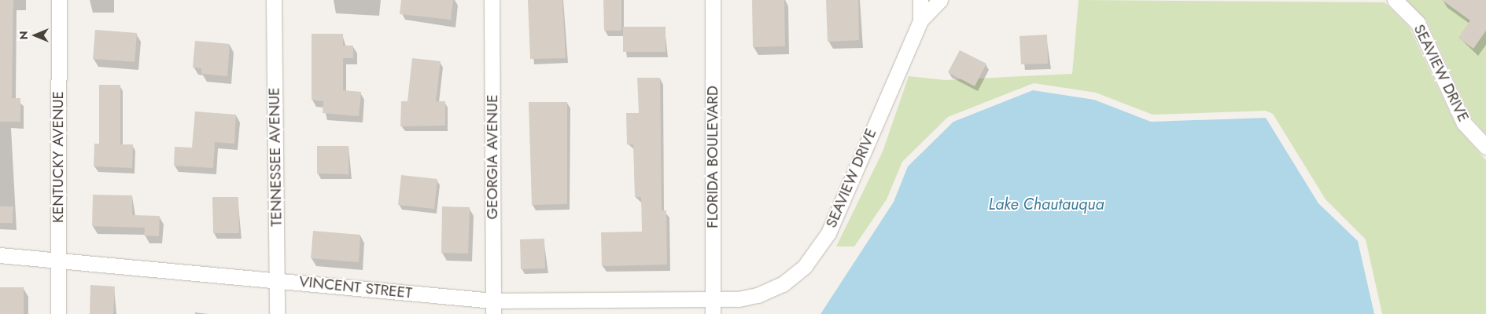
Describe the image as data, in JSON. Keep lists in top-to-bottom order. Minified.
{"streets":{"street":["SEAVIEW DRIVE","KENTUCKY AVENUE","TENNESSEE AVENUE","GEORGIA AVENUE","FLORIDA BOULEVARD","VINCENT STREET"]},"crossings":[["SEAVIEW DRIVE","FLORIDA BOULEVARD"],["SEAVIEW DRIVE","VINCENT STREET"],["KENTUCKY AVENUE","VINCENT STREET"],["TENNESSEE AVENUE","VINCENT STREET"],["GEORGIA AVENUE","VINCENT STREET"],["FLORIDA BOULEVARD","VINCENT STREET"]],"water":["Lake Chautauqua"],"north":"left"}
